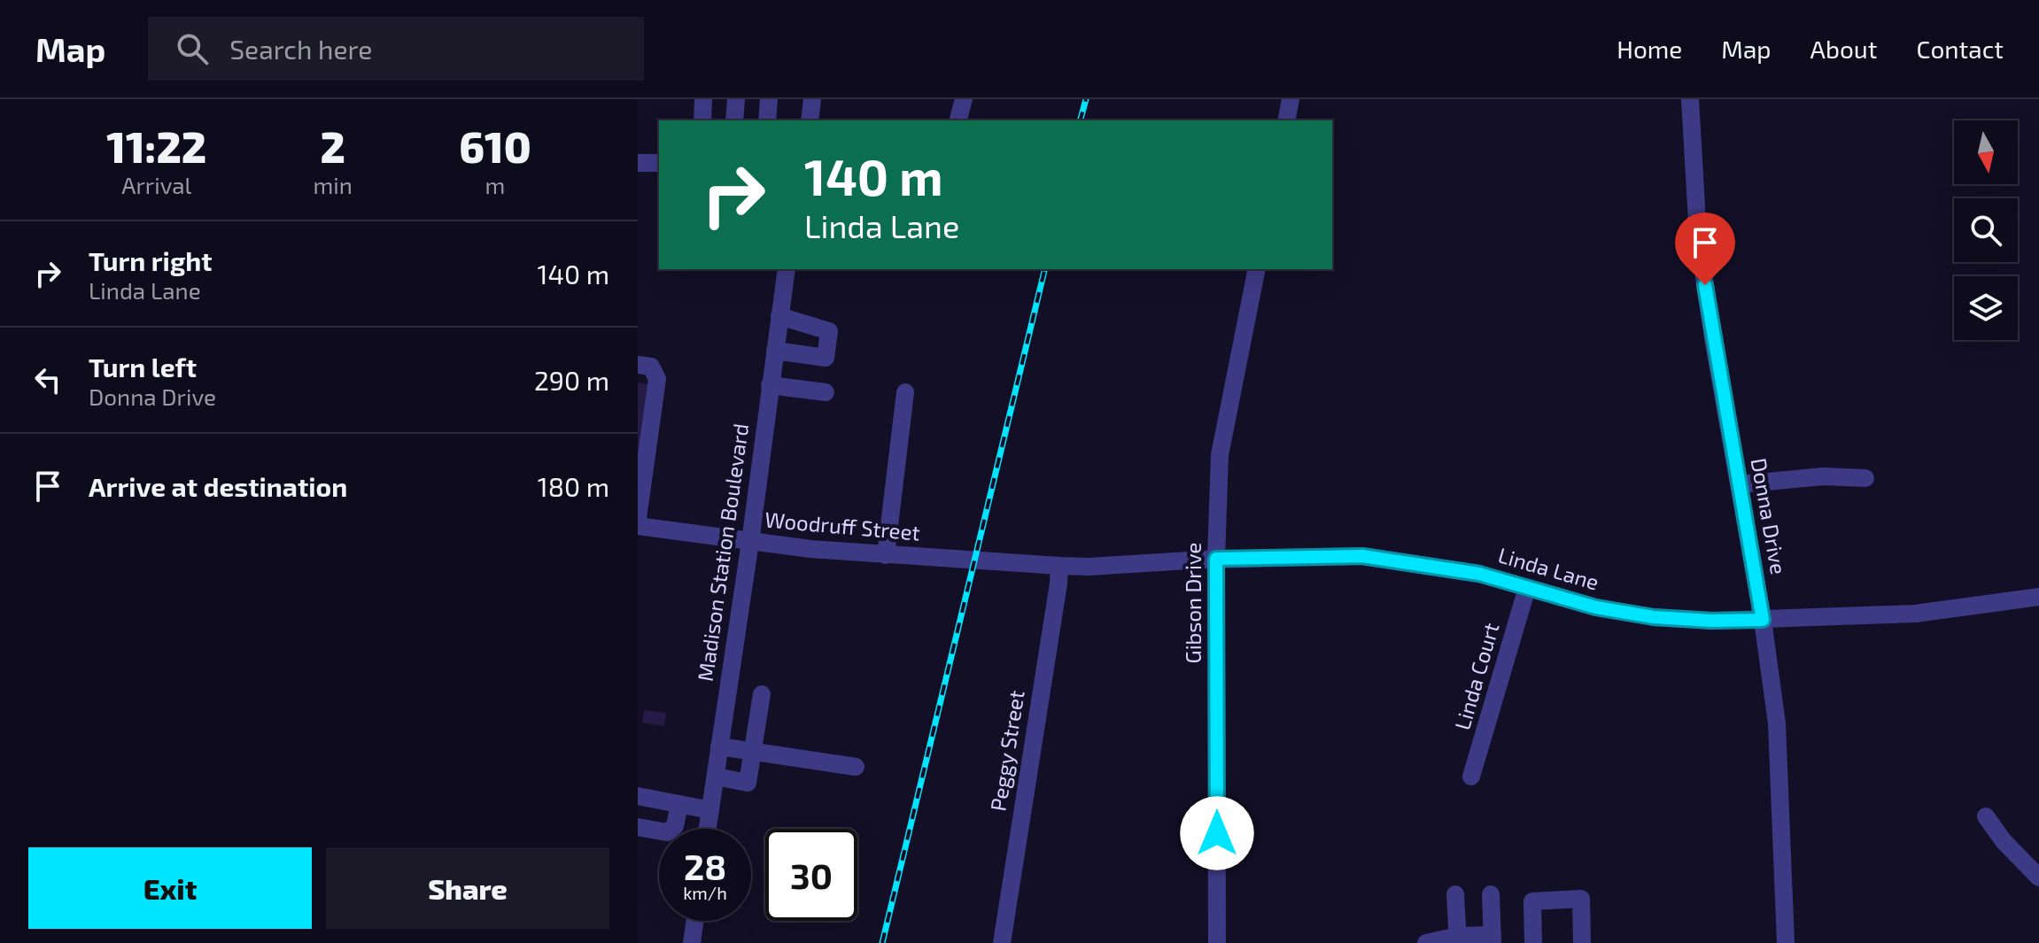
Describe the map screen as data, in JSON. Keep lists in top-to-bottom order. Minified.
{"streets":{"street":["Donna Drive","Woodruff Street","Madison Station Boulevard","Linda Lane","Gibson Drive","Linda Court","Peggy Street"]},"crossings":[["Donna Drive","Linda Lane"],["Woodruff Street","Madison Station Boulevard"],["Woodruff Street","Linda Lane"],["Linda Lane","Gibson Drive"],["Linda Lane","Linda Court"],["Linda Lane","Peggy Street"]],"north":"bottom","page":{"header":"Map","search":"Search here","nav":["Home","Map","About","Contact"],"eta":["11:22","Arrival","2","min","610","m"],"turn":["140 m","Linda Lane"],"list":[{"name":"Turn right","note":"Linda Lane","value":"140 m"},{"name":"Turn left","note":"Donna Drive","value":"290 m"},{"name":"Arrive at destination","value":"180 m"}],"speed":"28 km/h","limit":"30","buttons":["Exit","Share"]}}
